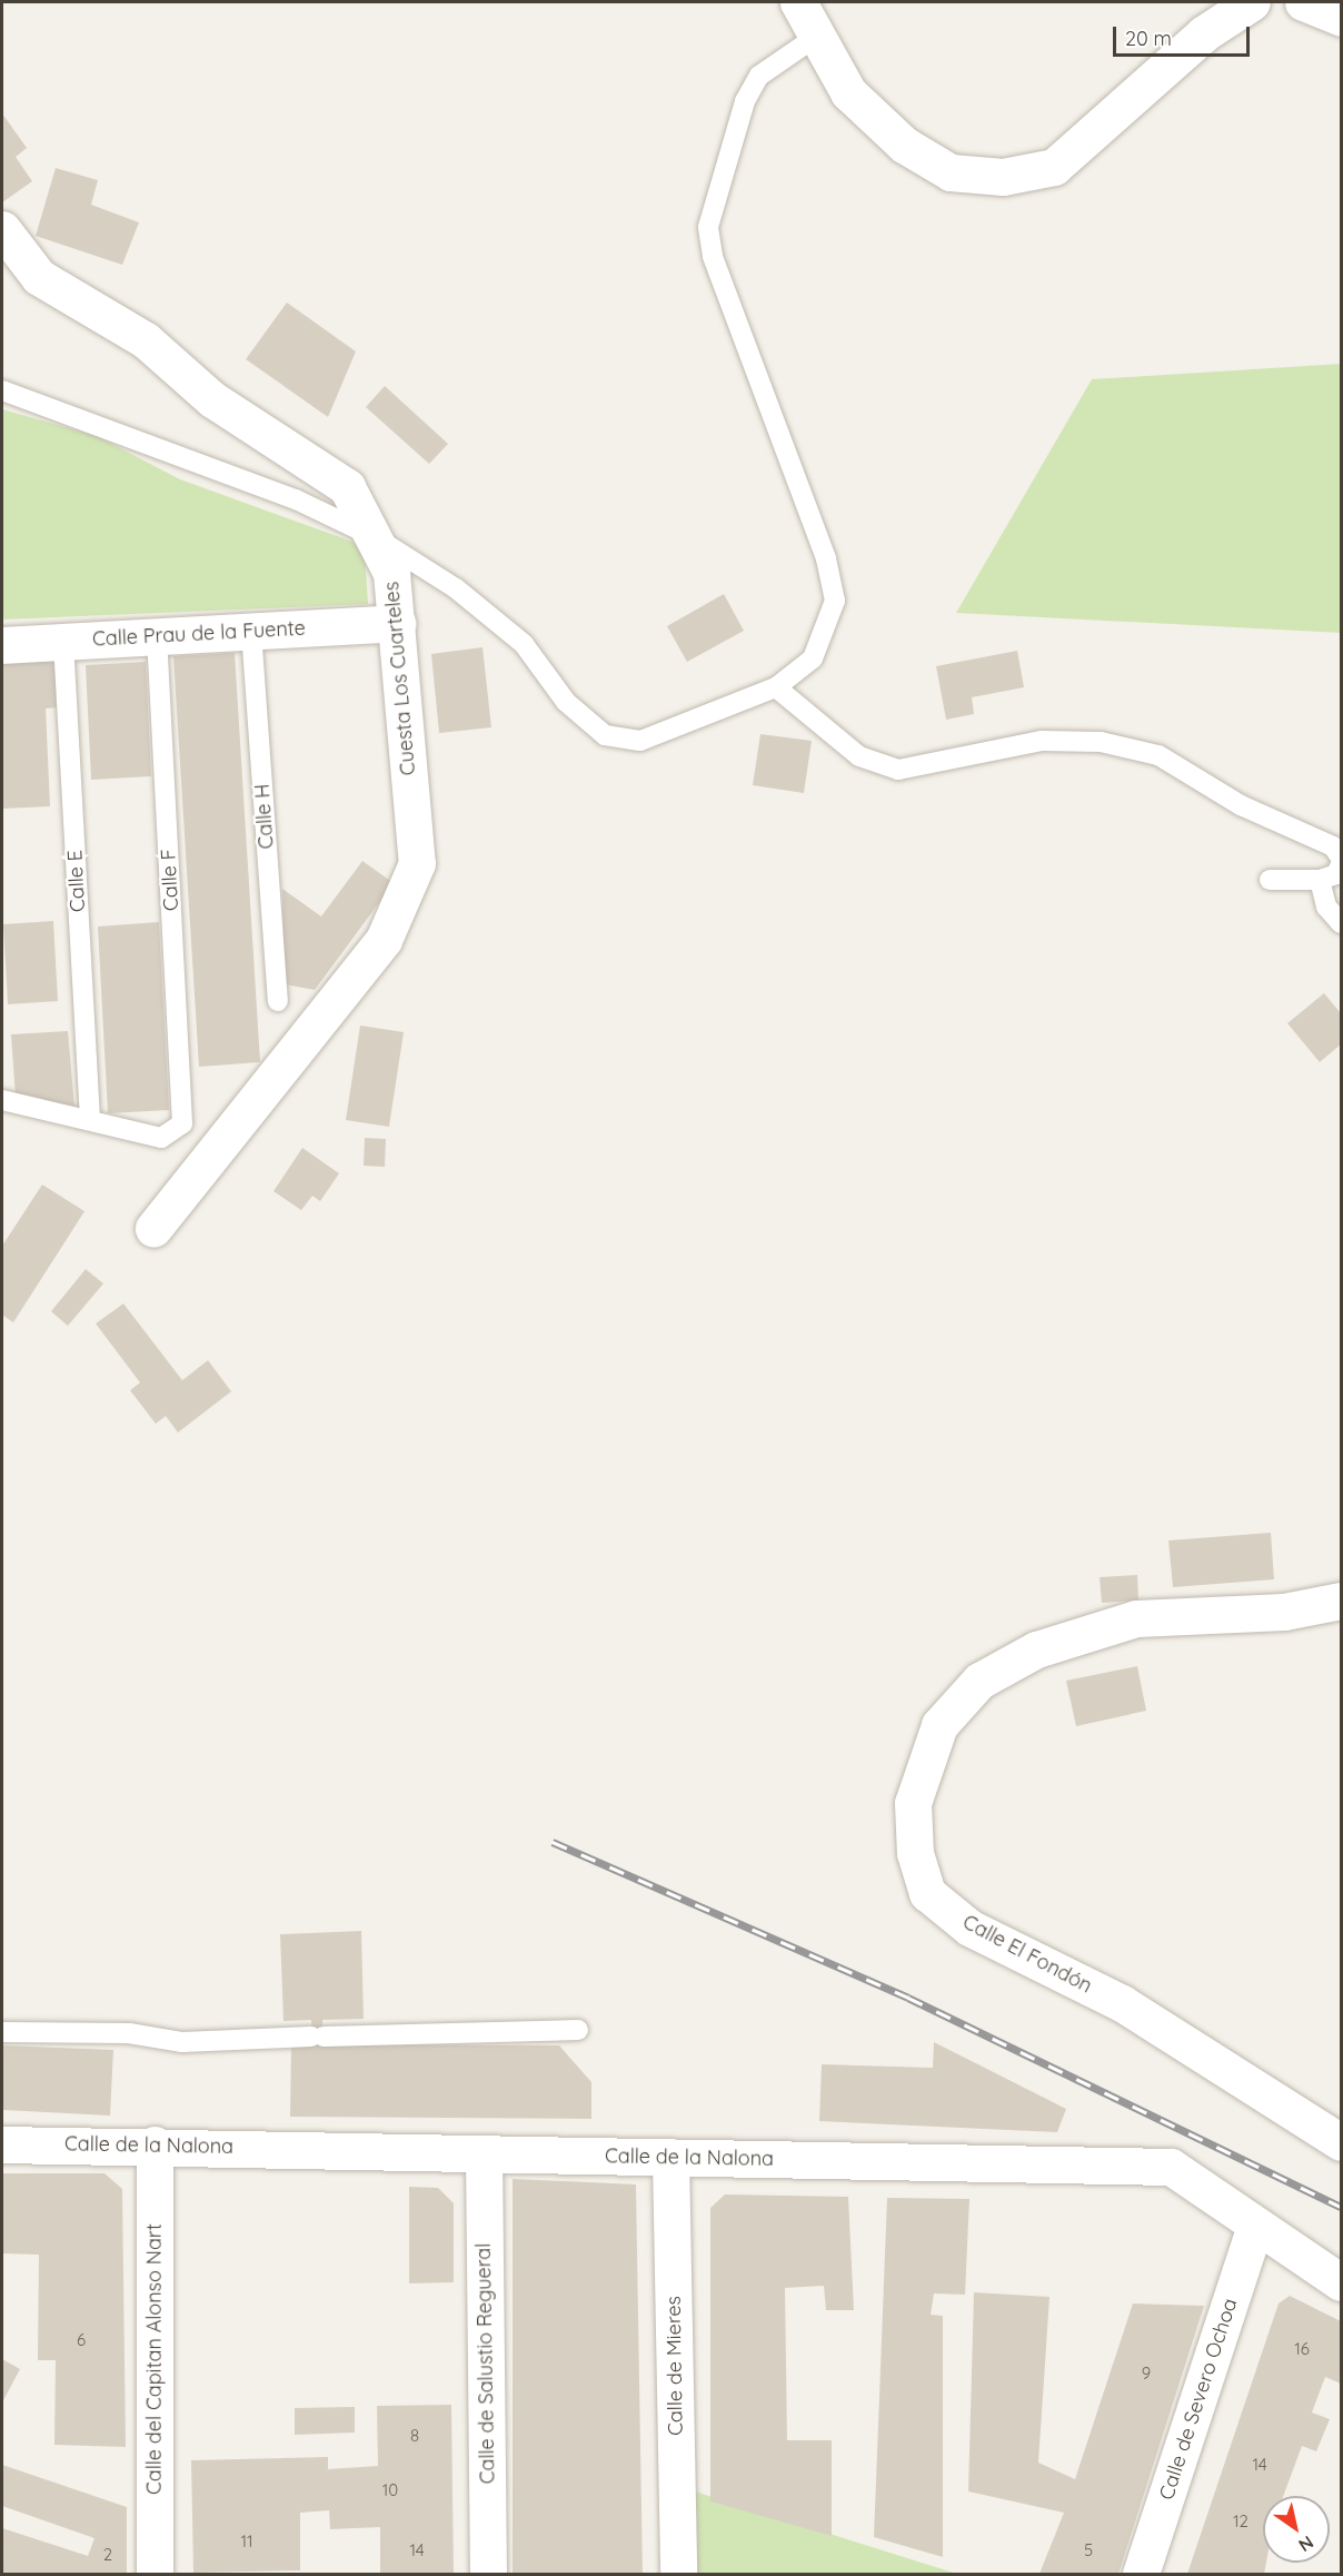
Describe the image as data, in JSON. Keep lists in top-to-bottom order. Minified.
{"streets":{"street":["Calle Prau de la Fuente","Cuesta Los Cuarteles","Calle El Fondón","Calle de la Nalona","Calle del Capitan Alonso Nart","Calle de Salustio Regueral","Calle de Mieres","Calle de Severo Ochoa"],"lane":["Calle H","Calle F","Calle E"]},"crossings":[["Calle Prau de la Fuente","Cuesta Los Cuarteles"],["Calle Prau de la Fuente","Calle H"],["Calle Prau de la Fuente","Calle F"],["Calle Prau de la Fuente","Calle E"],["Calle F","Calle E"],["Calle de la Nalona","Calle del Capitan Alonso Nart"],["Calle de la Nalona","Calle de Salustio Regueral"],["Calle de la Nalona","Calle de Mieres"],["Calle de la Nalona","Calle de Severo Ochoa"]],"house_numbers":["6","16","9","8","14","10","12","11","14","5","2"],"scale_bar":"20 m","north":"bottom right"}
